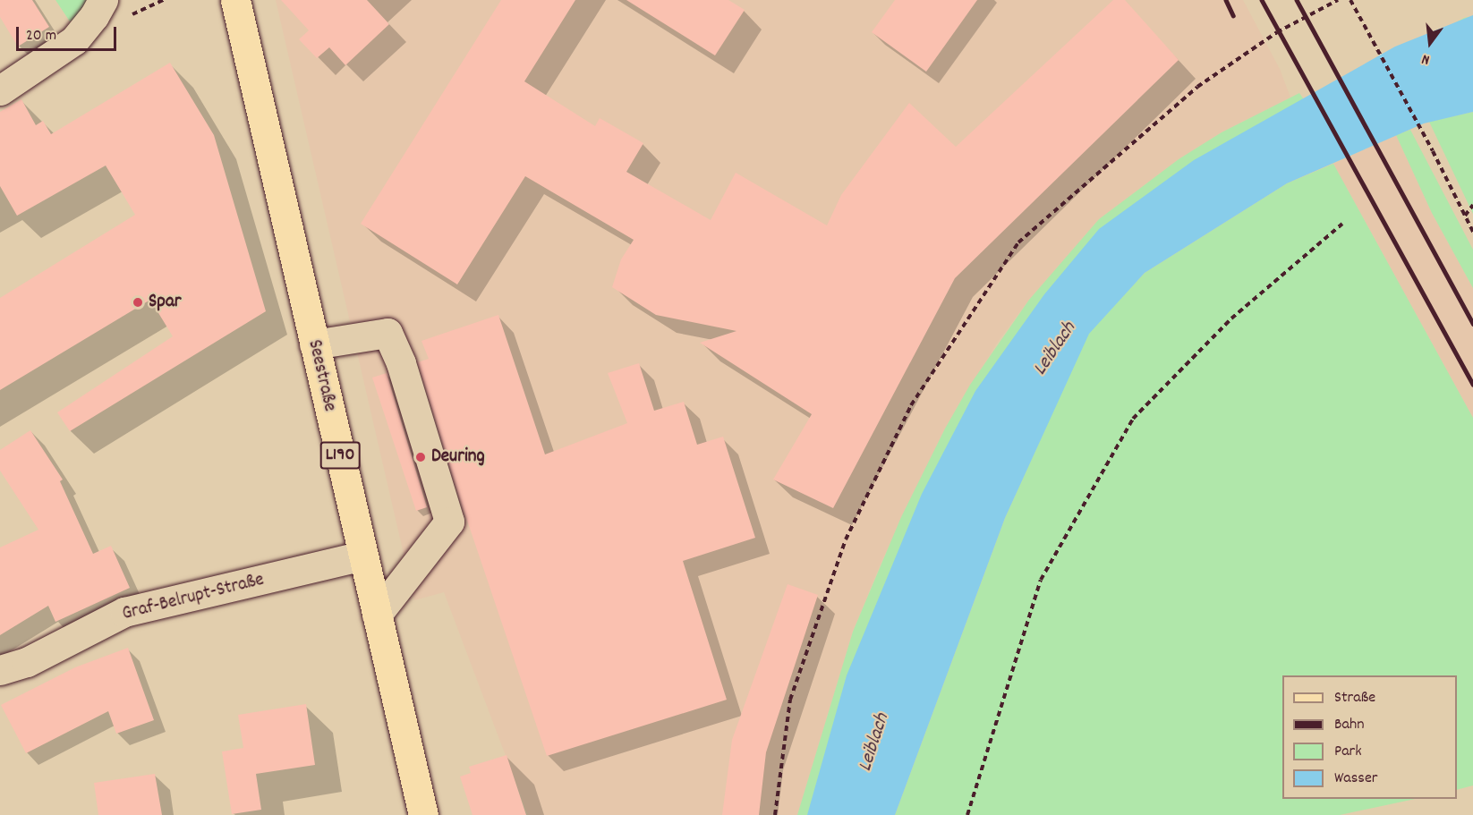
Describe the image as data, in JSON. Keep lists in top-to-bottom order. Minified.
{"streets":{"main road":["Seestraße","L190"],"street":["Graf-Belrupt-Straße"]},"crossings":[["Seestraße","Graf-Belrupt-Straße"]],"water":["Leiblach"],"places":["Spar","Deuring"],"legend":["Straße","Bahn","Park","Wasser"],"scale_bar":"20 m","north":"bottom"}
